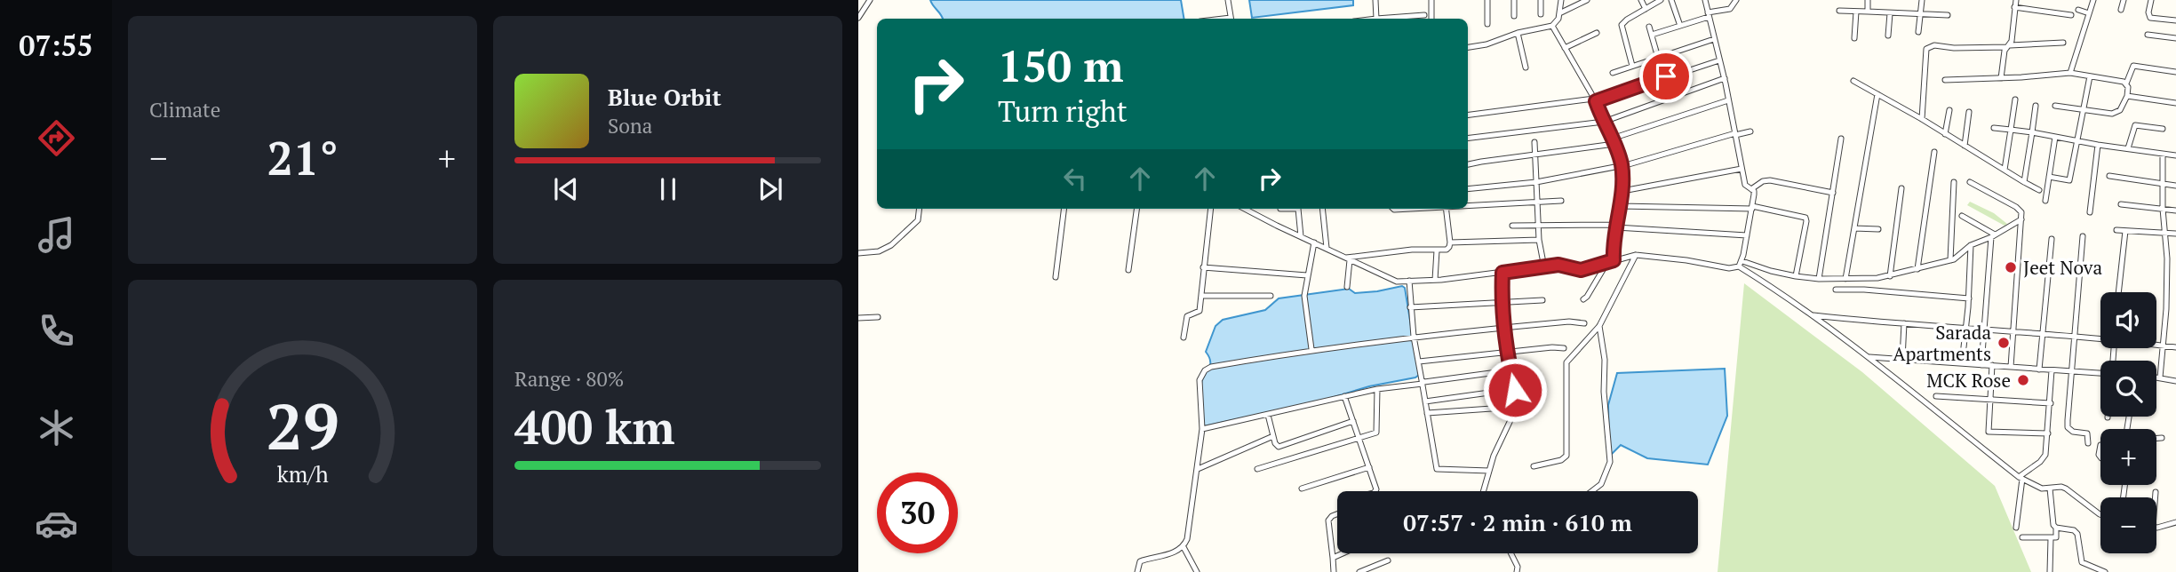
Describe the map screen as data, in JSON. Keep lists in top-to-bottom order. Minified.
{"places":["Jeet Nova","Sarada Apartments","MCK Rose"],"page":{"tabs":"07:55","tile":["Climate",["Range · 80%","400 km"]],"turn":["150 m","Turn right"],"song":["Blue Orbit","Sona"],"heat":["−","21°","+"],"map_buttons":["+","−"],"limit":"30","trip":"07:57 · 2 min · 610 m","gauge":["29","km/h"]}}
